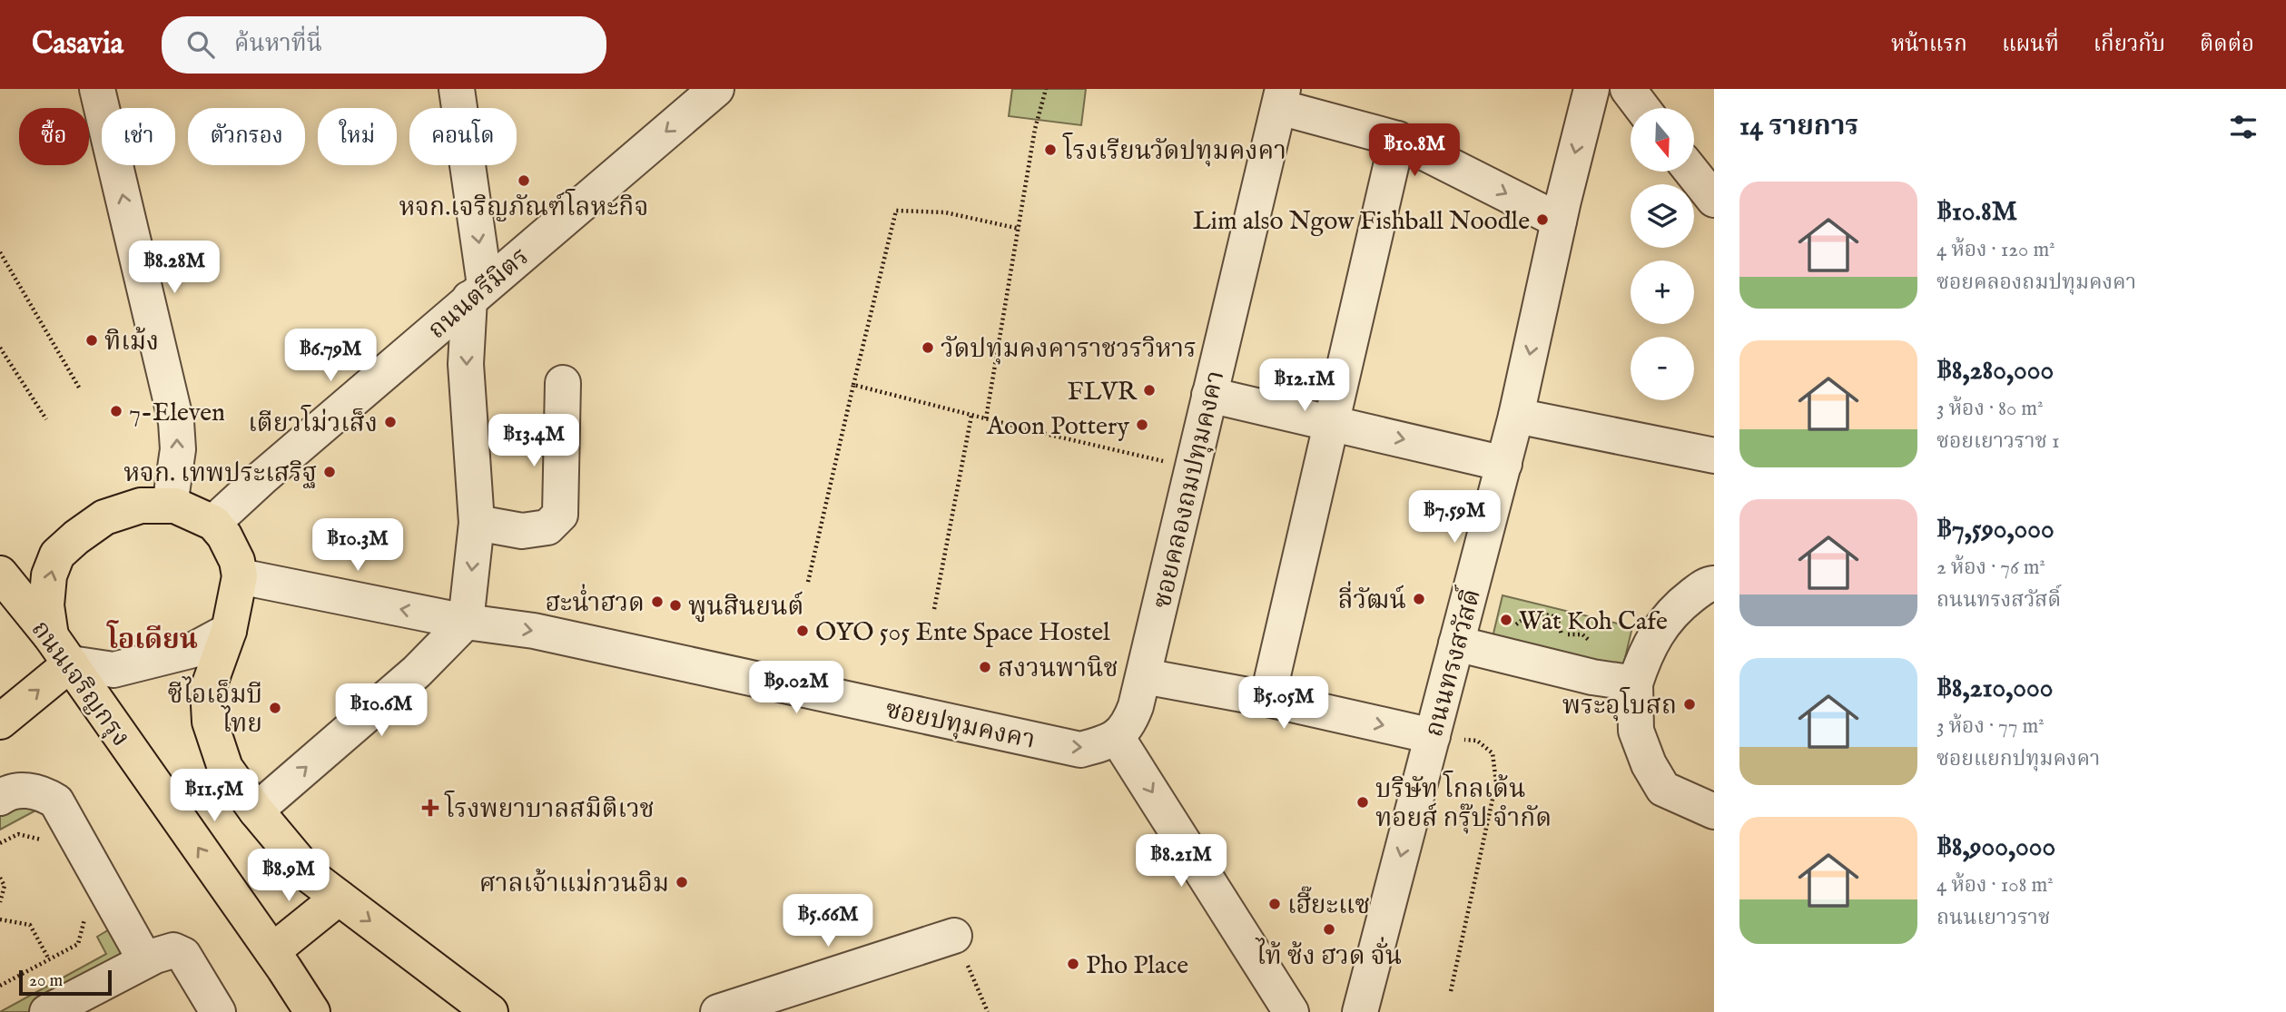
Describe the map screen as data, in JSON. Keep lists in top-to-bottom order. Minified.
{"streets":{"main road":["ถนนเจริญกรุง"],"street":["ถนนตรีมิตร","ซอยคลองถมปทุมคงคา","ถนนทรงสวัสดิ์","ซอยปทุมคงคา"]},"crossings":[["ถนนตรีมิตร","ถนนเจริญกรุง"],["ถนนตรีมิตร","ซอยปทุมคงคา"],["ซอยคลองถมปทุมคงคา","ซอยปทุมคงคา"],["ถนนเจริญกรุง","ซอยปทุมคงคา"]],"one_way":["ถนนตรีมิตร"],"districts":["โอเดียน"],"places":{"other":["โรงเรียนวัดปทุมคงคา","หจก.เจริญภัณฑ์โลหะกิจ","Lim also Ngow Fishball Noodle","ทิเม้ง","วัดปทุมคงคาราชวรวิหาร","FLVR","7-Eleven","เตียวโม่วเส็ง","Aoon Pottery","หจก. เทพประเสริฐ","ลี่วัฒน์","ฮะน่ำฮวด","พูนสินยนต์","Wat Koh Cafe","OYO 505 Ente Space Hostel","สงวนพานิช","พระอุโบสถ","ซีไอเอ็มบี ไทย","บริษัท โกลเด้น ทอยส์ กรุ๊ป จำกัด","ศาลเจ้าแม่กวนอิม","เฮี๊ยะแซ","ไท้ ซ้ง ฮวด จั่น","Pho Place"],"health":["โรงพยาบาลสมิติเวช"]},"scale_bar":"20 m","north":"bottom","page":{"header":"Casavia","search":"ค้นหาที่นี่","nav":["หน้าแรก","แผนที่","เกี่ยวกับ","ติดต่อ"],"heading":"14 รายการ","map_buttons":["+","−"],"chip":["ซื้อ","เช่า","ตัวกรอง","ใหม่","คอนโด"],"price":["฿10.8M","฿8.28M","฿6.79M","฿12.1M","฿13.4M","฿7.59M","฿10.3M","฿9.02M","฿5.05M","฿10.6M","฿11.5M","฿8.21M","฿8.9M","฿5.66M"],"list":[{"name":"฿10.8M","note":"4 ห้อง · 120 m² · ซอยคลองถมปทุมคงคา"},{"name":"฿8,280,000","note":"3 ห้อง · 80 m² · ซอยเยาวราช 1"},{"name":"฿7,590,000","note":"2 ห้อง · 76 m² · ถนนทรงสวัสดิ์"},{"name":"฿8,210,000","note":"3 ห้อง · 77 m² · ซอยแยกปทุมคงคา"},{"name":"฿8,900,000","note":"4 ห้อง · 108 m² · ถนนเยาวราช"}],"scale":"20 m"}}
